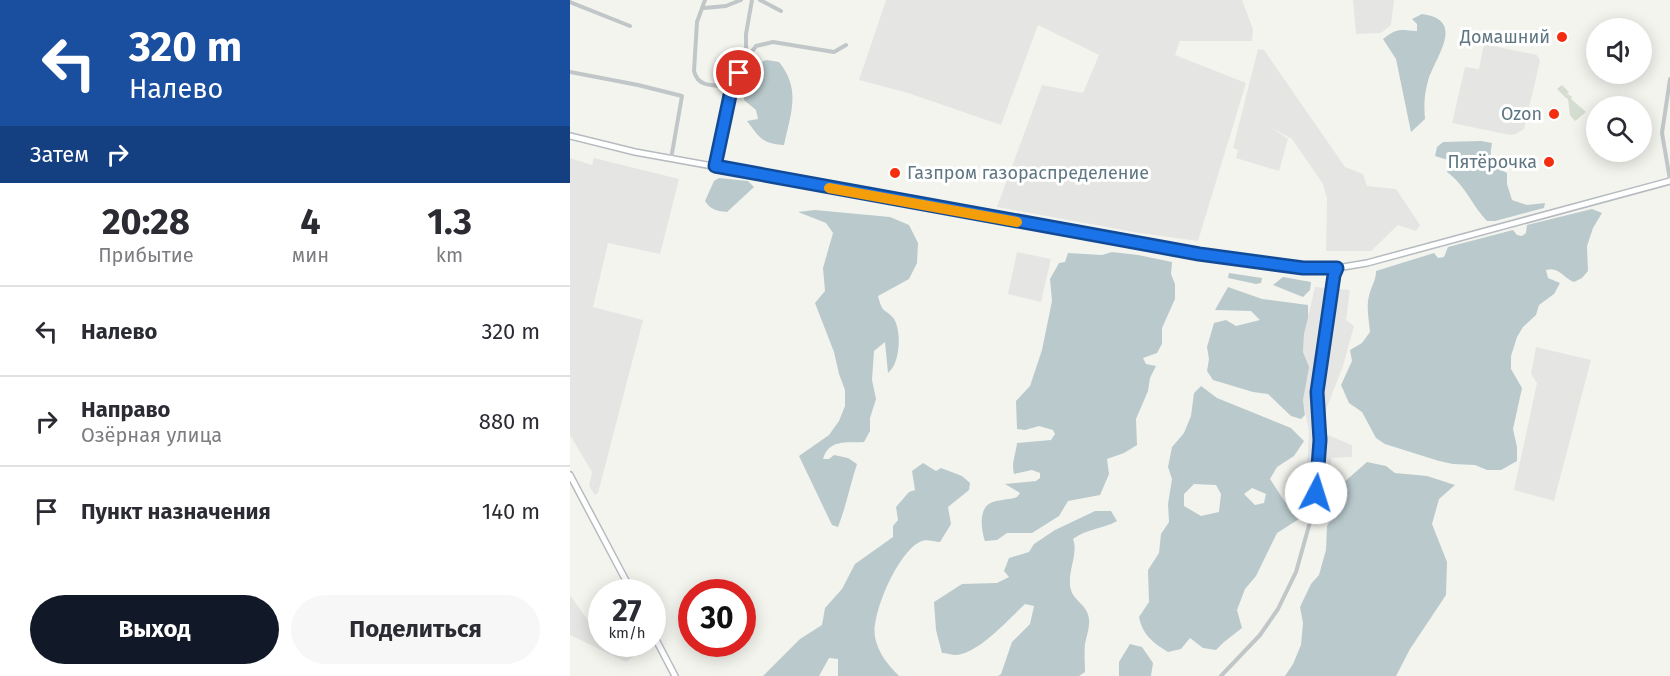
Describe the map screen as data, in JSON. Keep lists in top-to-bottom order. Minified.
{"places":["Домашний","Ozon","Пятёрочка","Газпром газораспределение"],"page":{"turn":["320 m","Налево"],"then":"Затем","eta":["20:28","Прибытие","4","мин","1.3","km"],"list":[{"name":"Налево","value":"320 m"},{"name":"Направо","note":"Озёрная улица","value":"880 m"},{"name":"Пункт назначения","value":"140 m"}],"speed":"27 km/h","limit":"30","buttons":["Выход","Поделиться"]}}
